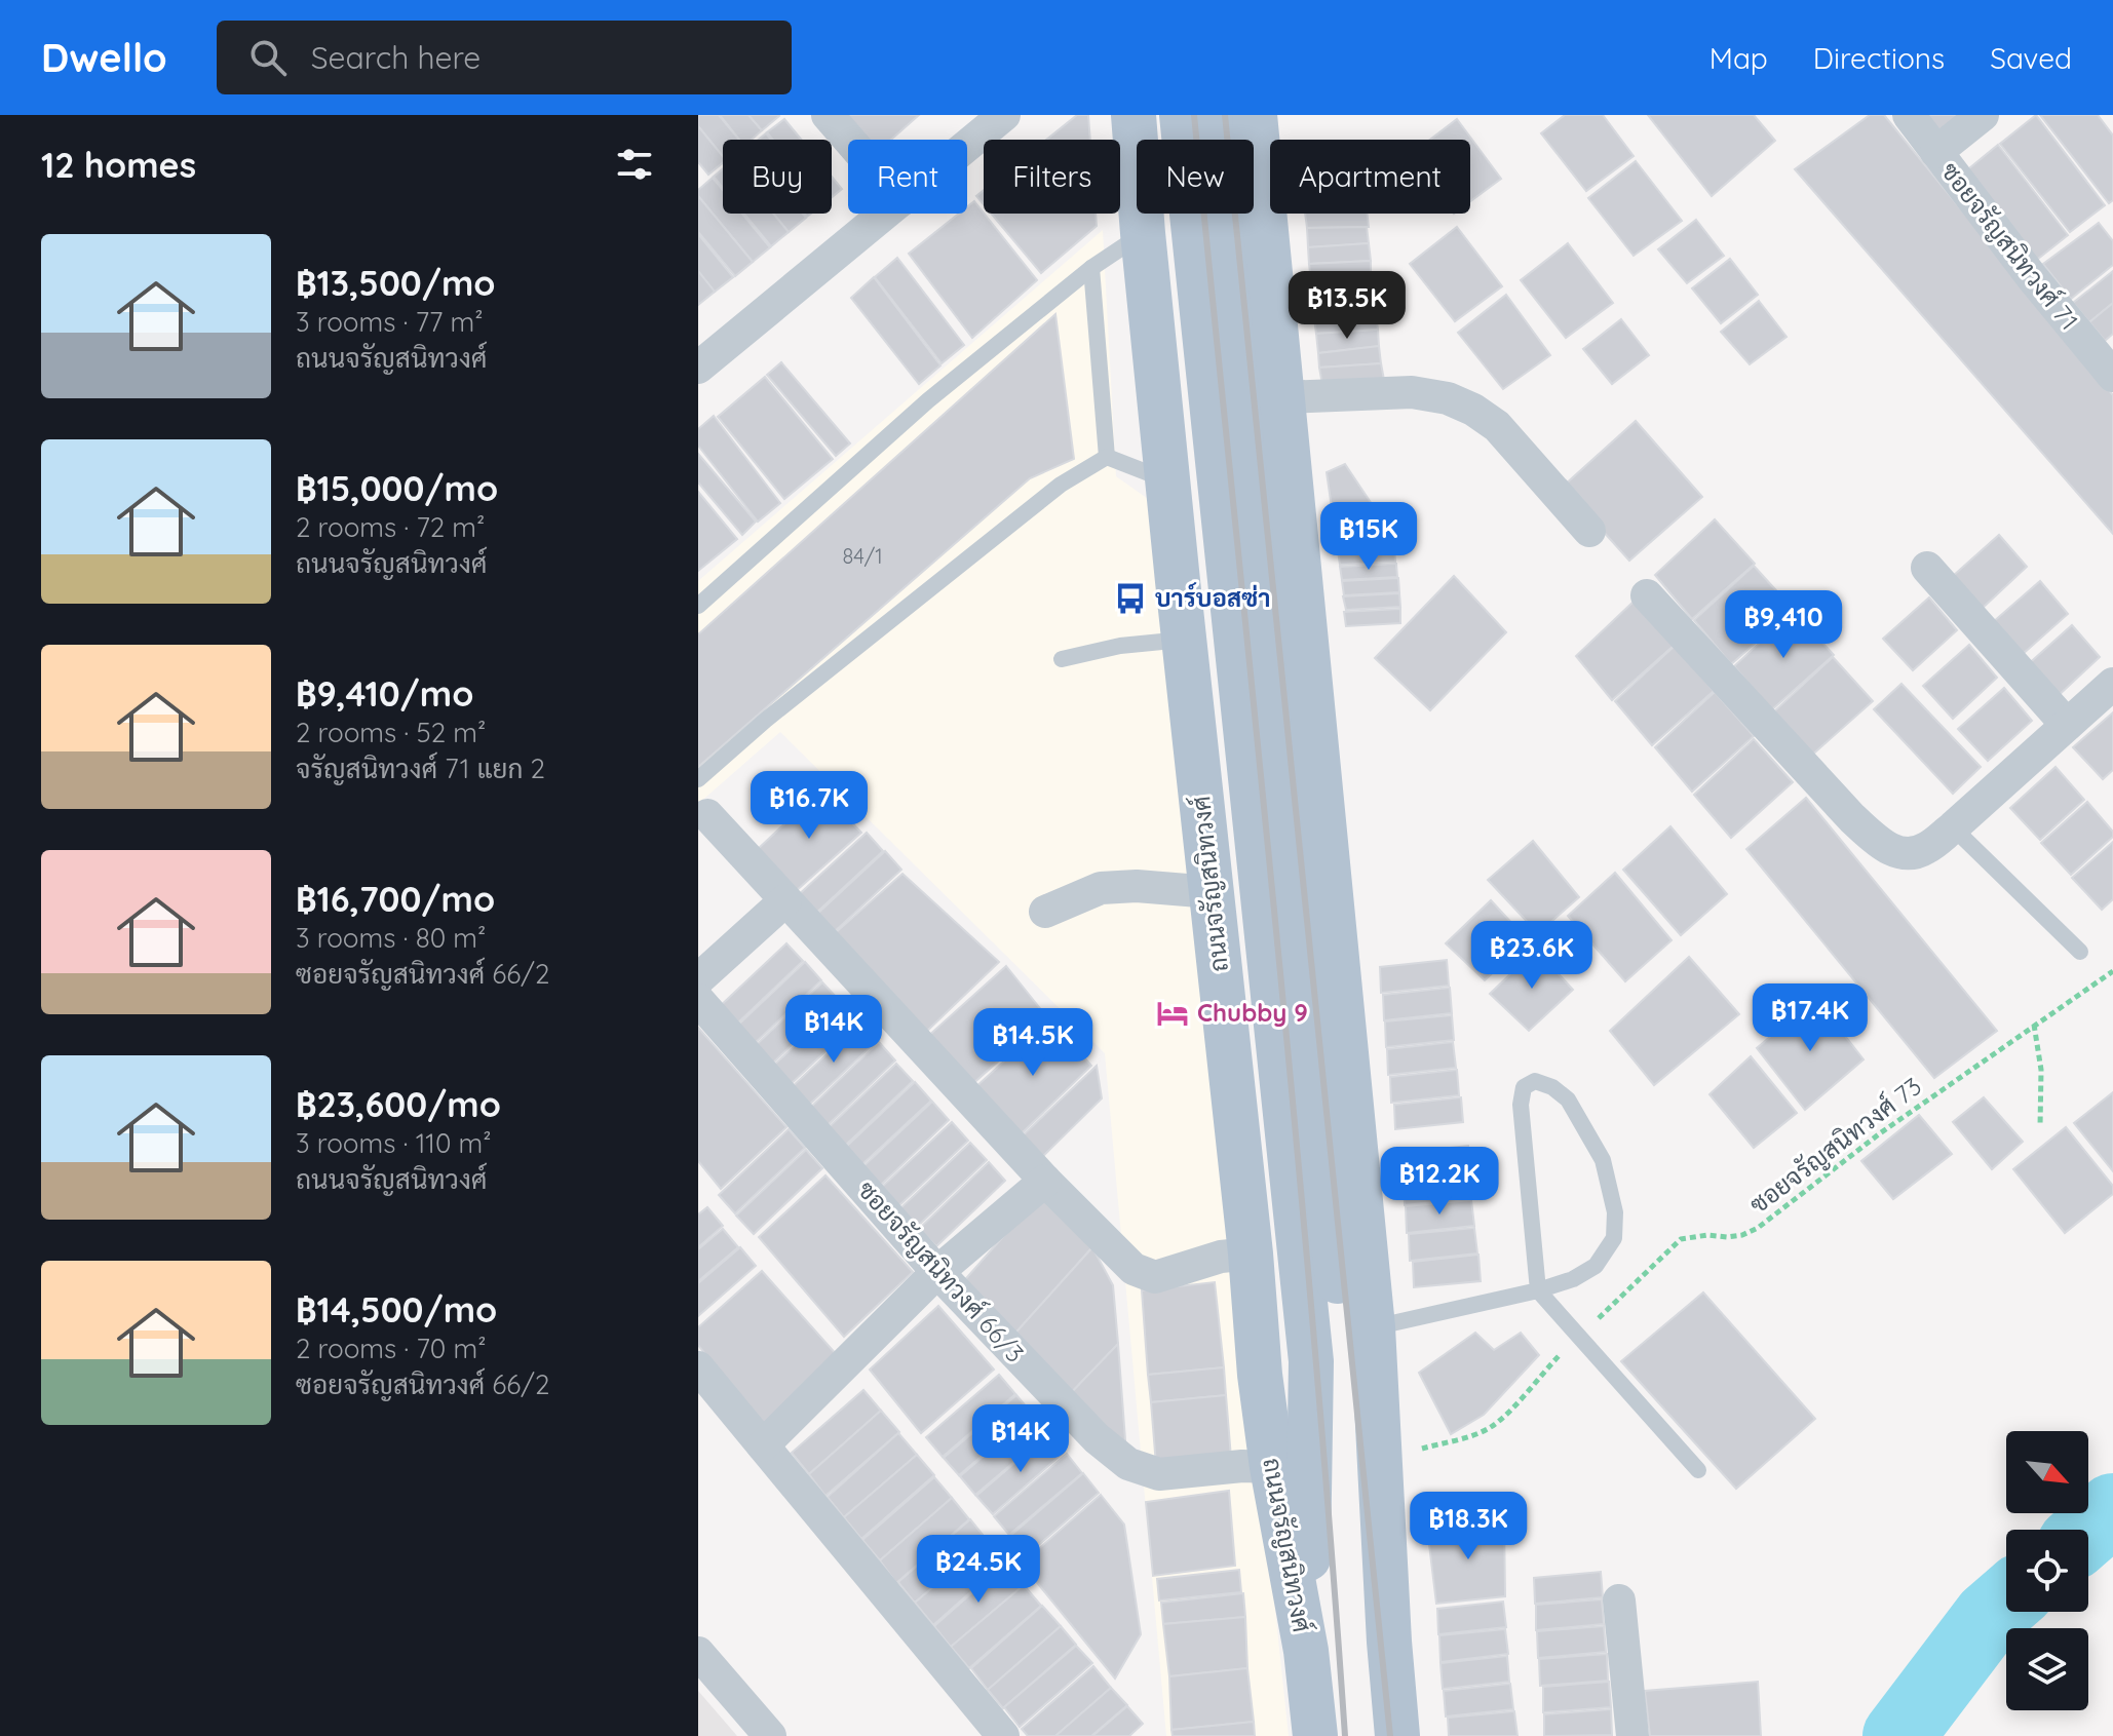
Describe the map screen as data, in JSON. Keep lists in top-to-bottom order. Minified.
{"streets":{"main road":["ถนนจรัญสนิทวงศ์"],"street":["ซอยจรัญสนิทวงศ์ 71","ซอยจรัญสนิทวงศ์ 66/3"],"path":["ซอยจรัญสนิทวงศ์ 73"]},"crossings":[["ถนนจรัญสนิทวงศ์","ซอยจรัญสนิทวงศ์ 66/3"]],"places":{"bus stop":["บาร์บอสซ่า"],"hotel":["Chubby 9"]},"house_numbers":["84/1"],"north":"bottom right","page":{"header":"Dwello","search":"Search here","nav":["Map","Directions","Saved"],"heading":"12 homes","chip":["Buy","Rent","Filters","New","Apartment"],"list":[{"name":"฿13,500/mo","note":"3 rooms · 77 m² · ถนนจรัญสนิทวงศ์"},{"name":"฿15,000/mo","note":"2 rooms · 72 m² · ถนนจรัญสนิทวงศ์"},{"name":"฿9,410/mo","note":"2 rooms · 52 m² · จรัญสนิทวงศ์ 71 แยก 2"},{"name":"฿16,700/mo","note":"3 rooms · 80 m² · ซอยจรัญสนิทวงศ์ 66/2"},{"name":"฿23,600/mo","note":"3 rooms · 110 m² · ถนนจรัญสนิทวงศ์"},{"name":"฿14,500/mo","note":"2 rooms · 70 m² · ซอยจรัญสนิทวงศ์ 66/2"}],"price":["฿13.5K","฿15K","฿9,410","฿16.7K","฿23.6K","฿17.4K","฿14K","฿14.5K","฿12.2K","฿14K","฿18.3K","฿24.5K"]}}
